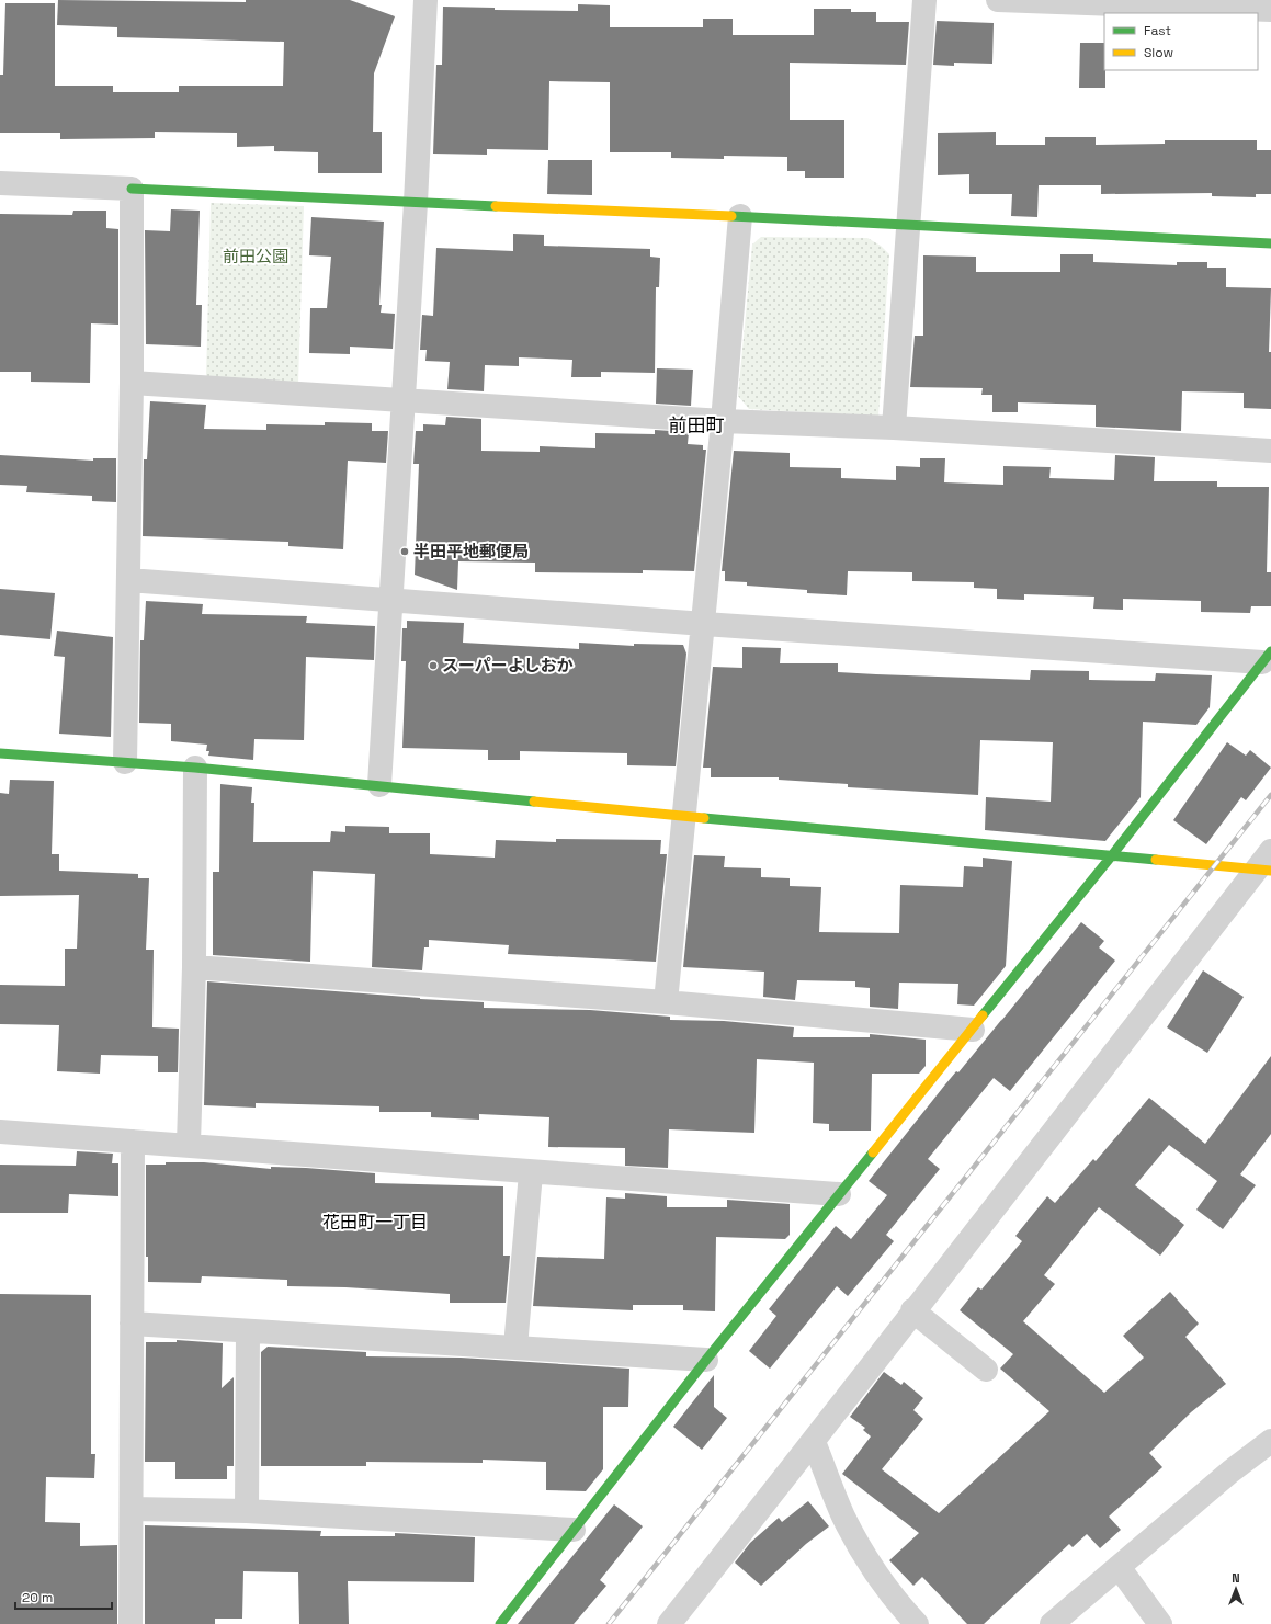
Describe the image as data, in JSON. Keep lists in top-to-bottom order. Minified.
{"districts":["前田町","花田町一丁目"],"parks":["前田公園"],"places":["半田平地郵便局","スーパーよしおか"],"legend":["Fast","Slow"],"scale_bar":"20 m","north":"top"}
